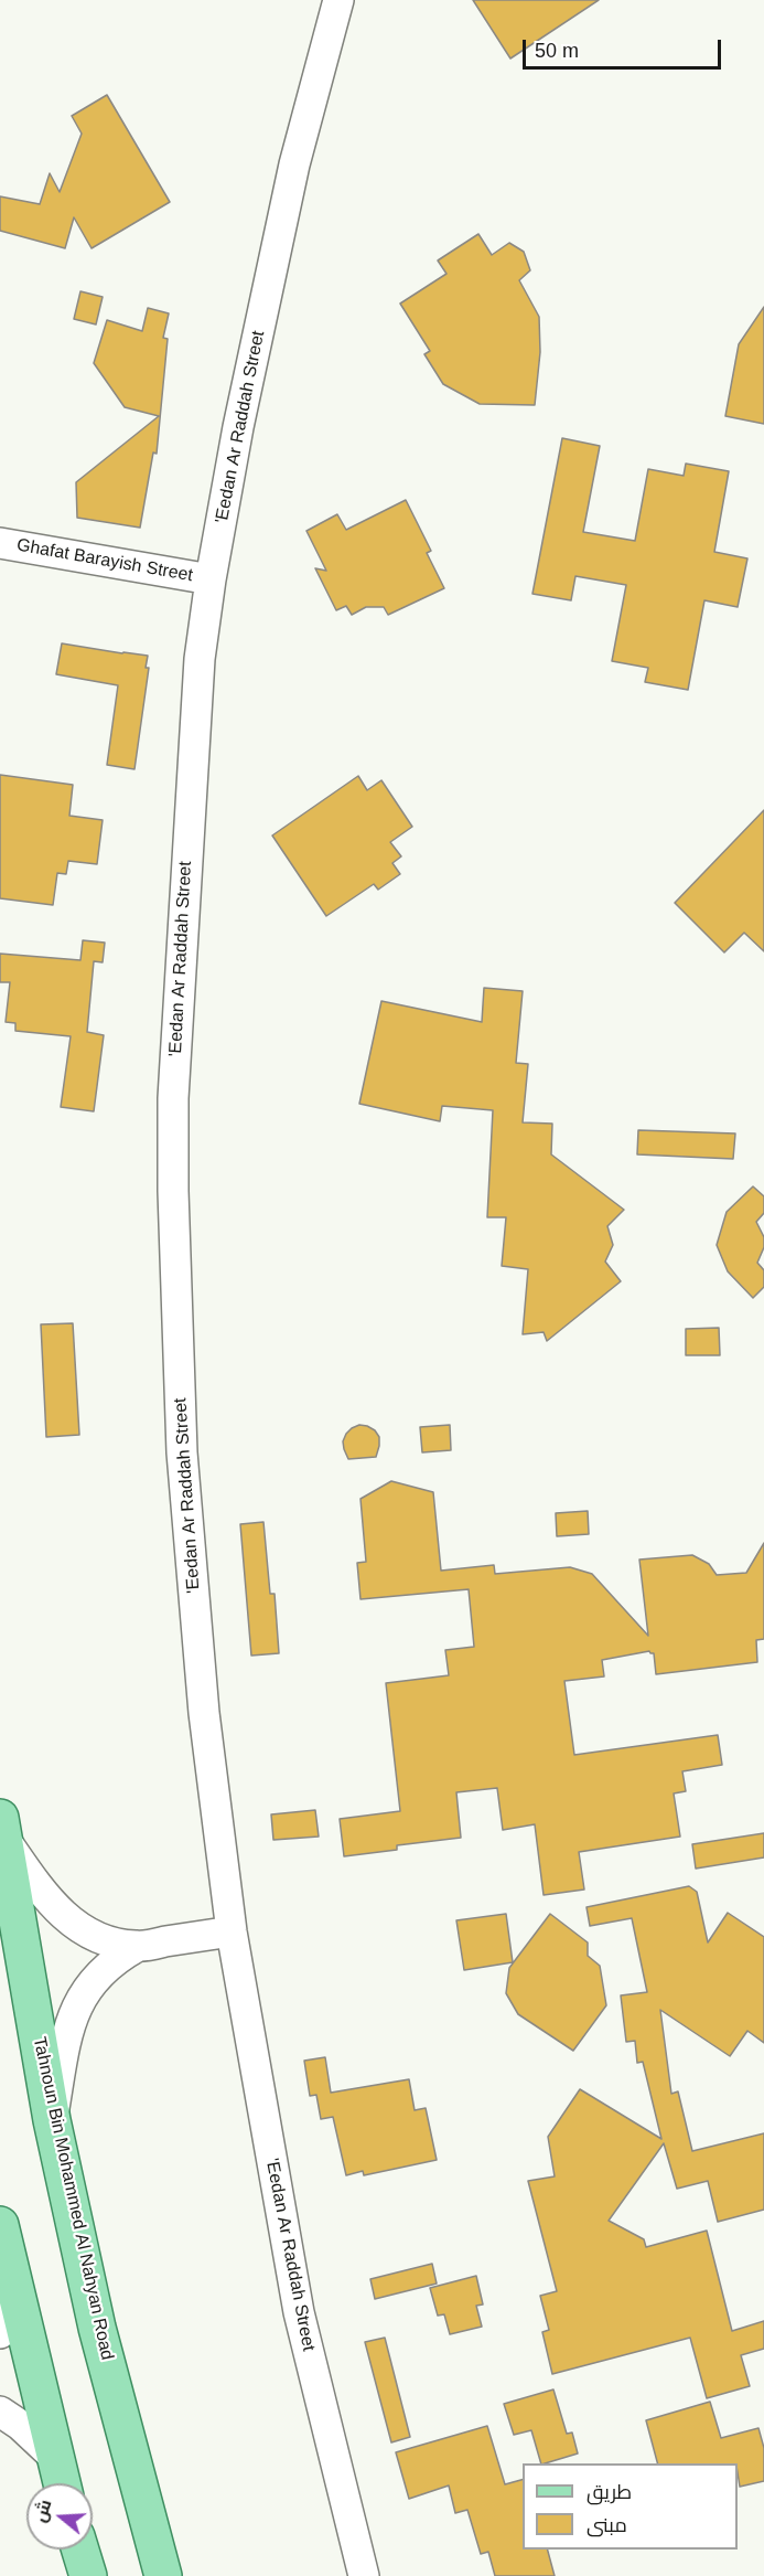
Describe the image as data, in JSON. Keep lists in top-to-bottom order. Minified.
{"streets":{"main road":["Tahnoun Bin Mohammed Al Nahyan Road"],"street":["'Eedan Ar Raddah Street","Ghafat Barayish Street"]},"crossings":[["'Eedan Ar Raddah Street","Ghafat Barayish Street"]],"legend":["طريق","مبنى"],"scale_bar":"50 m","north":"left"}
